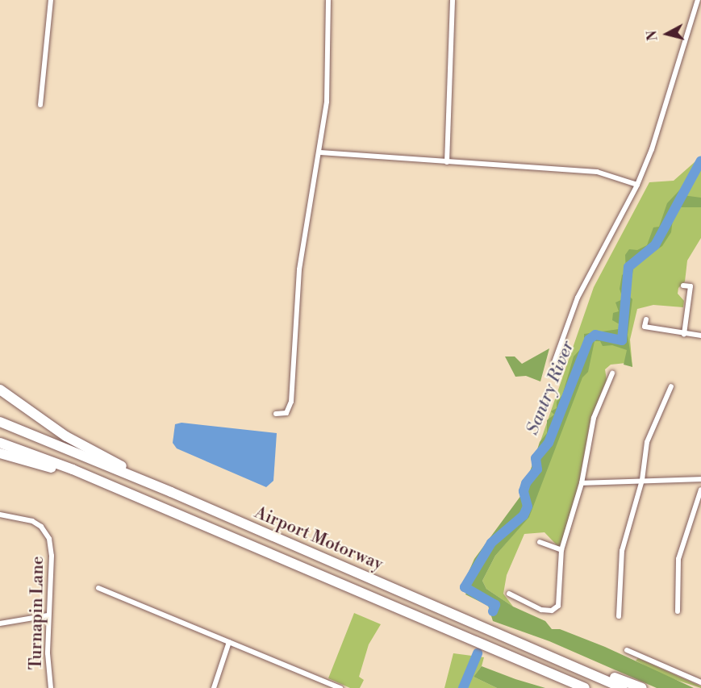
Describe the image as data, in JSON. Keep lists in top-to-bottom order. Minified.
{"streets":{"highway":["Airport Motorway"],"street":["Turnapin Lane"]},"water":["Santry River"],"north":"left"}
